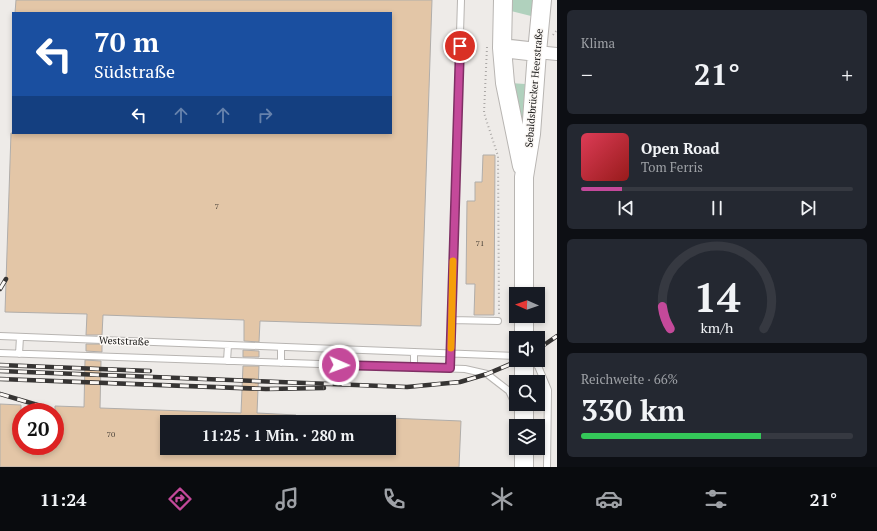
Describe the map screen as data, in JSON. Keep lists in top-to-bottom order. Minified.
{"streets":{"main road":["Sebaldsbrücker Heerstraße"],"lane":["Weststraße"]},"house_numbers":["7","71","70"],"north":"left","page":{"tile":["Klima",["Reichweite · 66%","330 km"]],"turn":["70 m","Südstraße"],"heat":["−","21°","+"],"song":["Open Road","Tom Ferris"],"limit":"20","trip":"11:25 · 1 Min. · 280 m","tabs":["11:24","21°"],"gauge":["14","km/h"]}}
